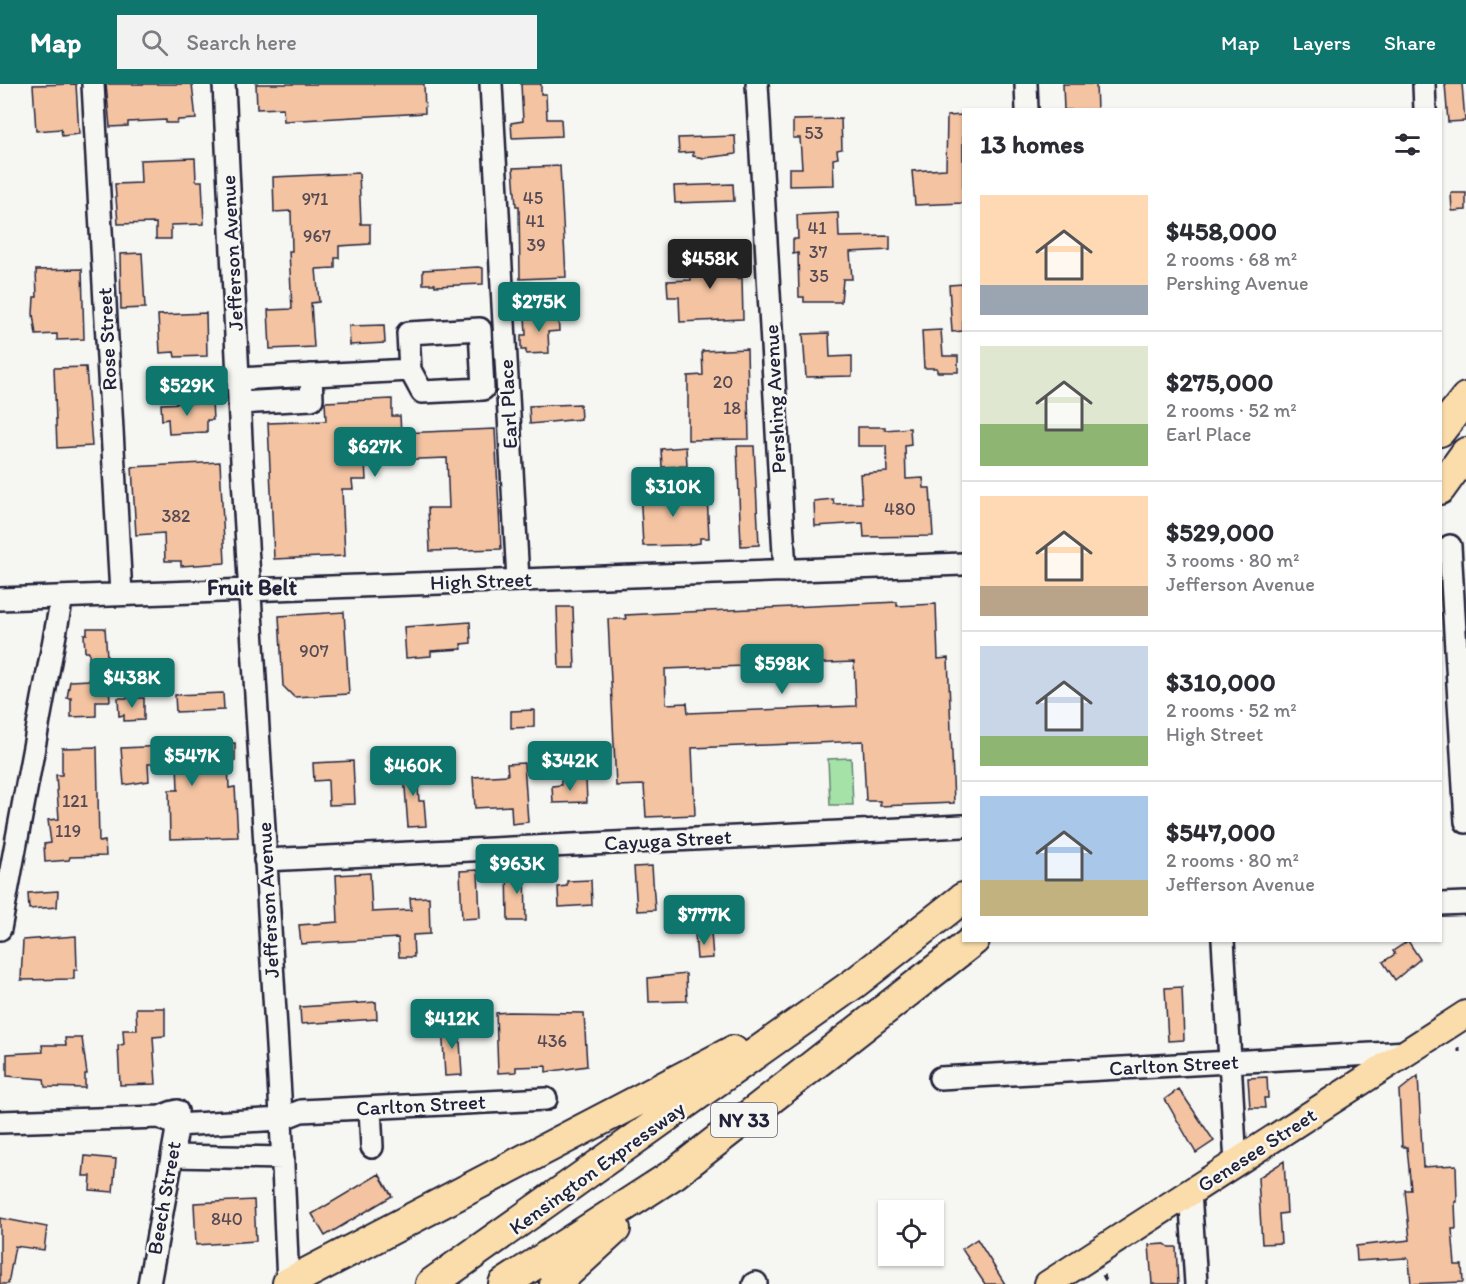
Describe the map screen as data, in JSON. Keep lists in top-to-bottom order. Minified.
{"streets":{"highway":["NY 33","Kensington Expressway"],"main road":["Genesee Street"],"street":["Jefferson Avenue","Rose Street","Pershing Avenue","Earl Place","High Street","Cayuga Street","Carlton Street","Beech Street"]},"crossings":[["Jefferson Avenue","High Street"],["Jefferson Avenue","Cayuga Street"],["Jefferson Avenue","Carlton Street"],["Rose Street","High Street"],["Pershing Avenue","High Street"],["Earl Place","High Street"],["Carlton Street","Genesee Street"],["Carlton Street","Beech Street"]],"districts":["Fruit Belt"],"house_numbers":["53","45","971","41","41","967","39","37","35","20","18","480","382","907","121","119","436","840"],"page":{"header":"Map","search":"Search here","nav":["Map","Layers","Share"],"heading":"13 homes","list":[{"name":"$458,000","note":"2 rooms · 68 m² · Pershing Avenue"},{"name":"$275,000","note":"2 rooms · 52 m² · Earl Place"},{"name":"$529,000","note":"3 rooms · 80 m² · Jefferson Avenue"},{"name":"$310,000","note":"2 rooms · 52 m² · High Street"},{"name":"$547,000","note":"2 rooms · 80 m² · Jefferson Avenue"}],"price":["$458K","$275K","$529K","$627K","$310K","$598K","$438K","$547K","$342K","$460K","$963K","$777K","$412K"]}}
